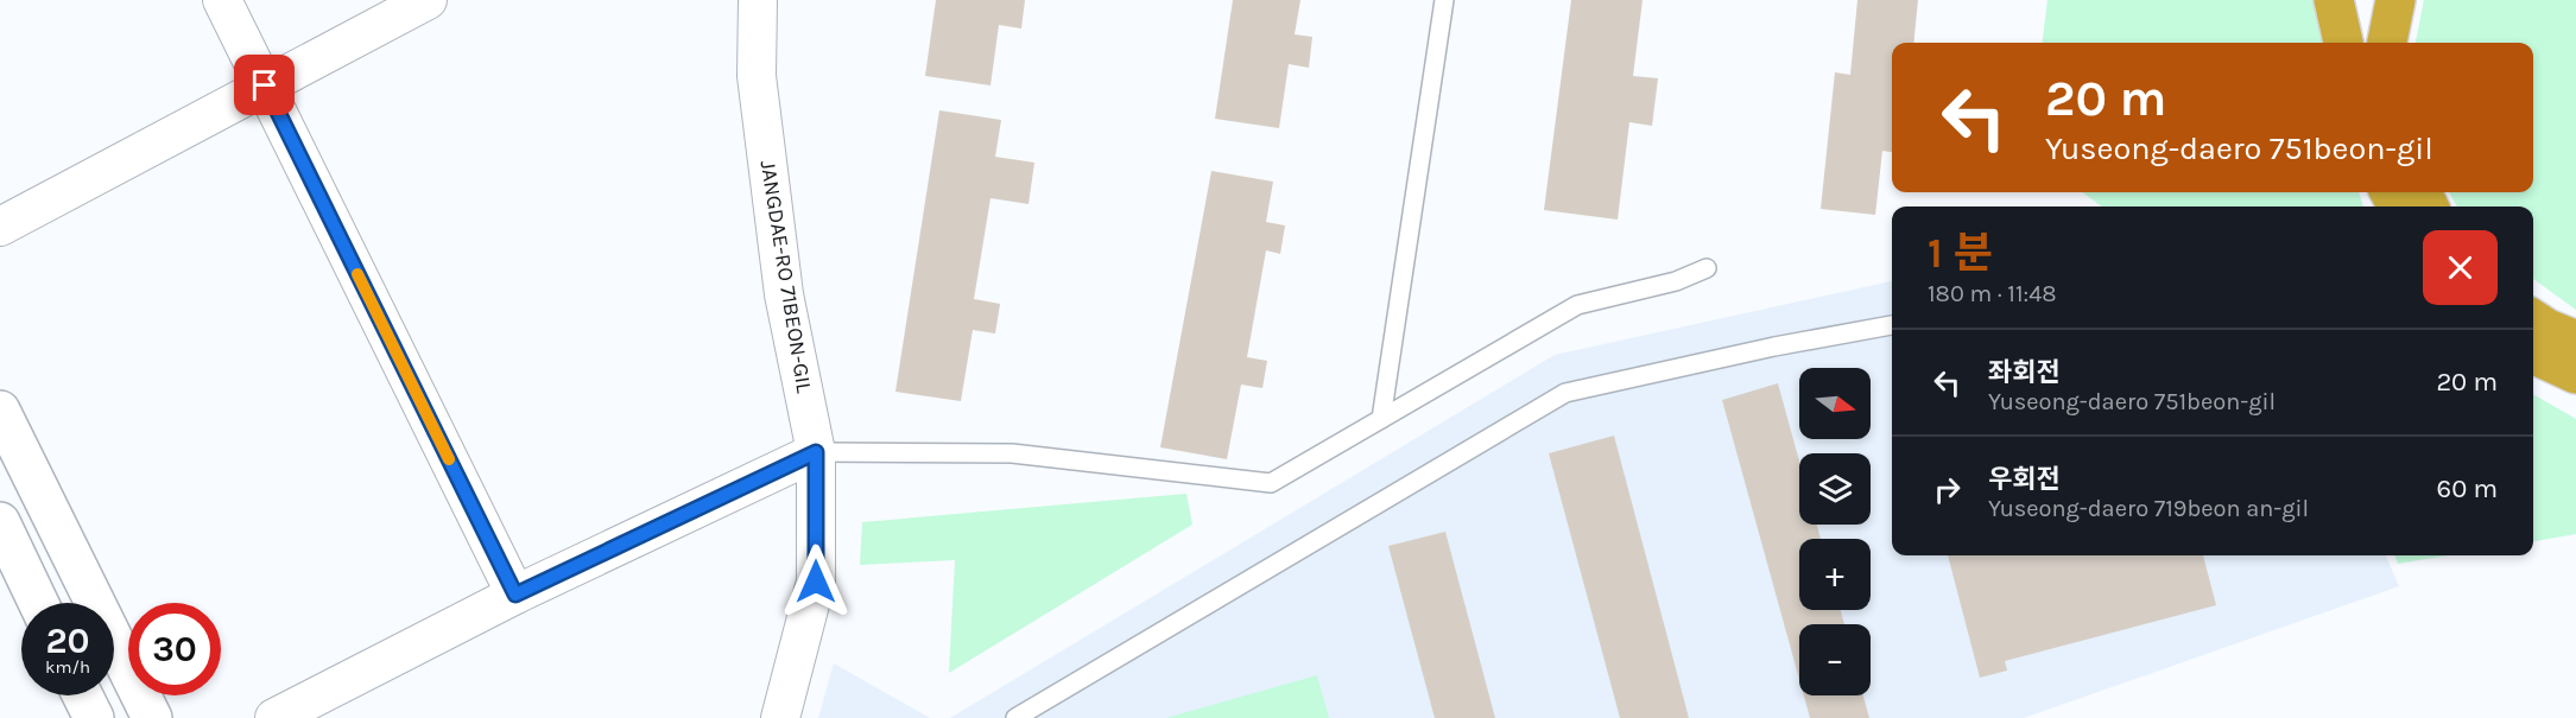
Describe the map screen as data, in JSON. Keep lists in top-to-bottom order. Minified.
{"streets":{"street":["JANGDAE-RO 71BEON-GIL"]},"north":"right","page":{"turn":["20 m","Yuseong-daero 751beon-gil"],"heading":["1 분","180 m · 11:48"],"list":[{"name":"좌회전","note":"Yuseong-daero 751beon-gil","value":"20 m"},{"name":"우회전","note":"Yuseong-daero 719beon an-gil","value":"60 m"}],"map_buttons":["+","−"],"speed":"20 km/h","limit":"30"}}
